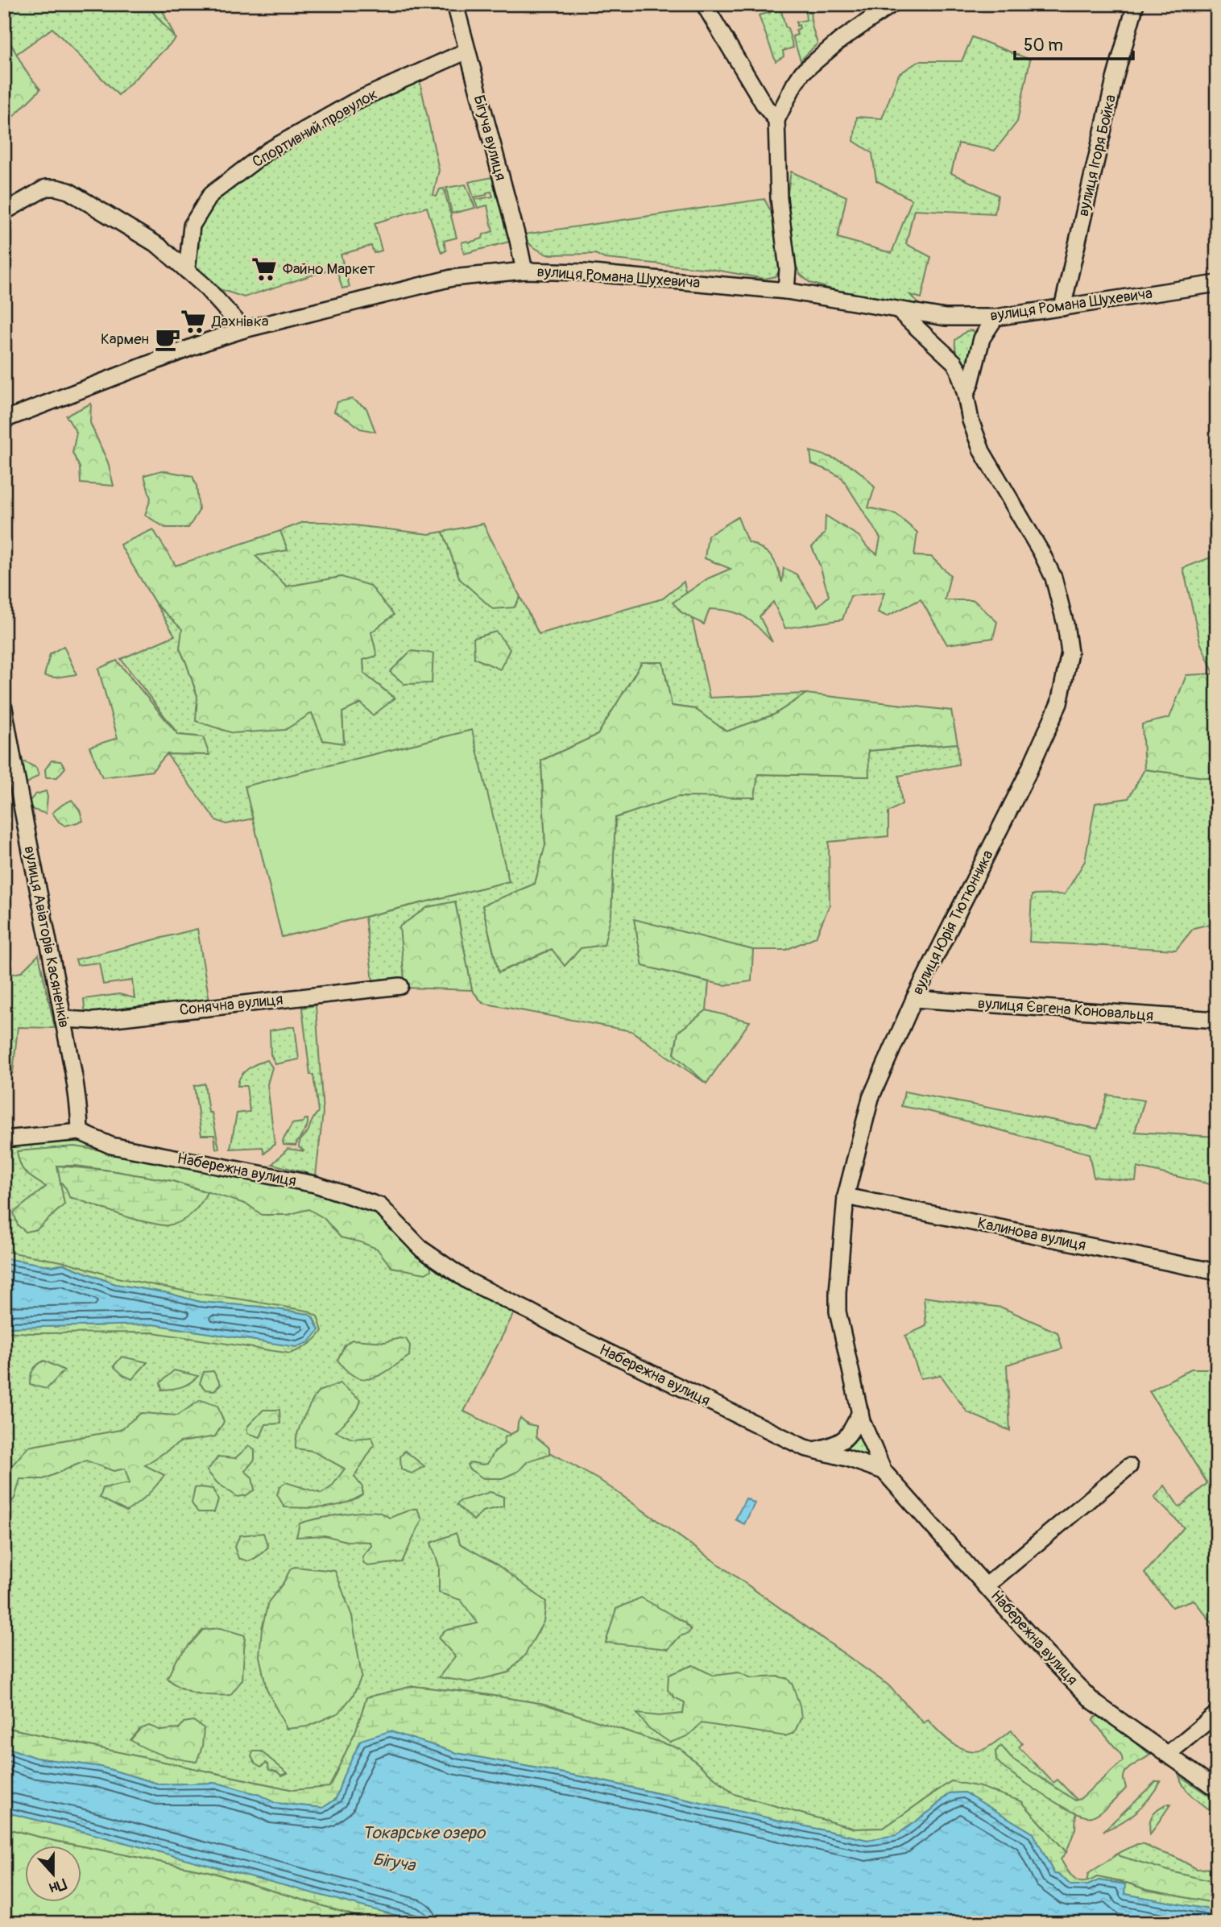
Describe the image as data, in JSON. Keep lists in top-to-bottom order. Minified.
{"streets":{"street":["Спортивний провулок","Бігуча вулиця","вулиця Ігоря Бойка","вулиця Романа Шухевича","вулиця Юрія Тютюнника","вулиця Авіаторів Касяненків","Сонячна вулиця","вулиця Євгена Коновальця","Набережна вулиця","Калинова вулиця"]},"crossings":[["Спортивний провулок","Бігуча вулиця"],["Бігуча вулиця","вулиця Романа Шухевича"],["вулиця Ігоря Бойка","вулиця Романа Шухевича"],["вулиця Романа Шухевича","вулиця Юрія Тютюнника"],["вулиця Юрія Тютюнника","вулиця Євгена Коновальця"],["вулиця Юрія Тютюнника","Набережна вулиця"],["вулиця Юрія Тютюнника","Калинова вулиця"],["вулиця Авіаторів Касяненків","Сонячна вулиця"],["вулиця Авіаторів Касяненків","Набережна вулиця"]],"water":["Токарське озеро","Бігуча"],"places":{"supermarket":["Файно Маркет","Дахнівка"],"cafe":["Кармен"]},"scale_bar":"50 m","north":"bottom"}
